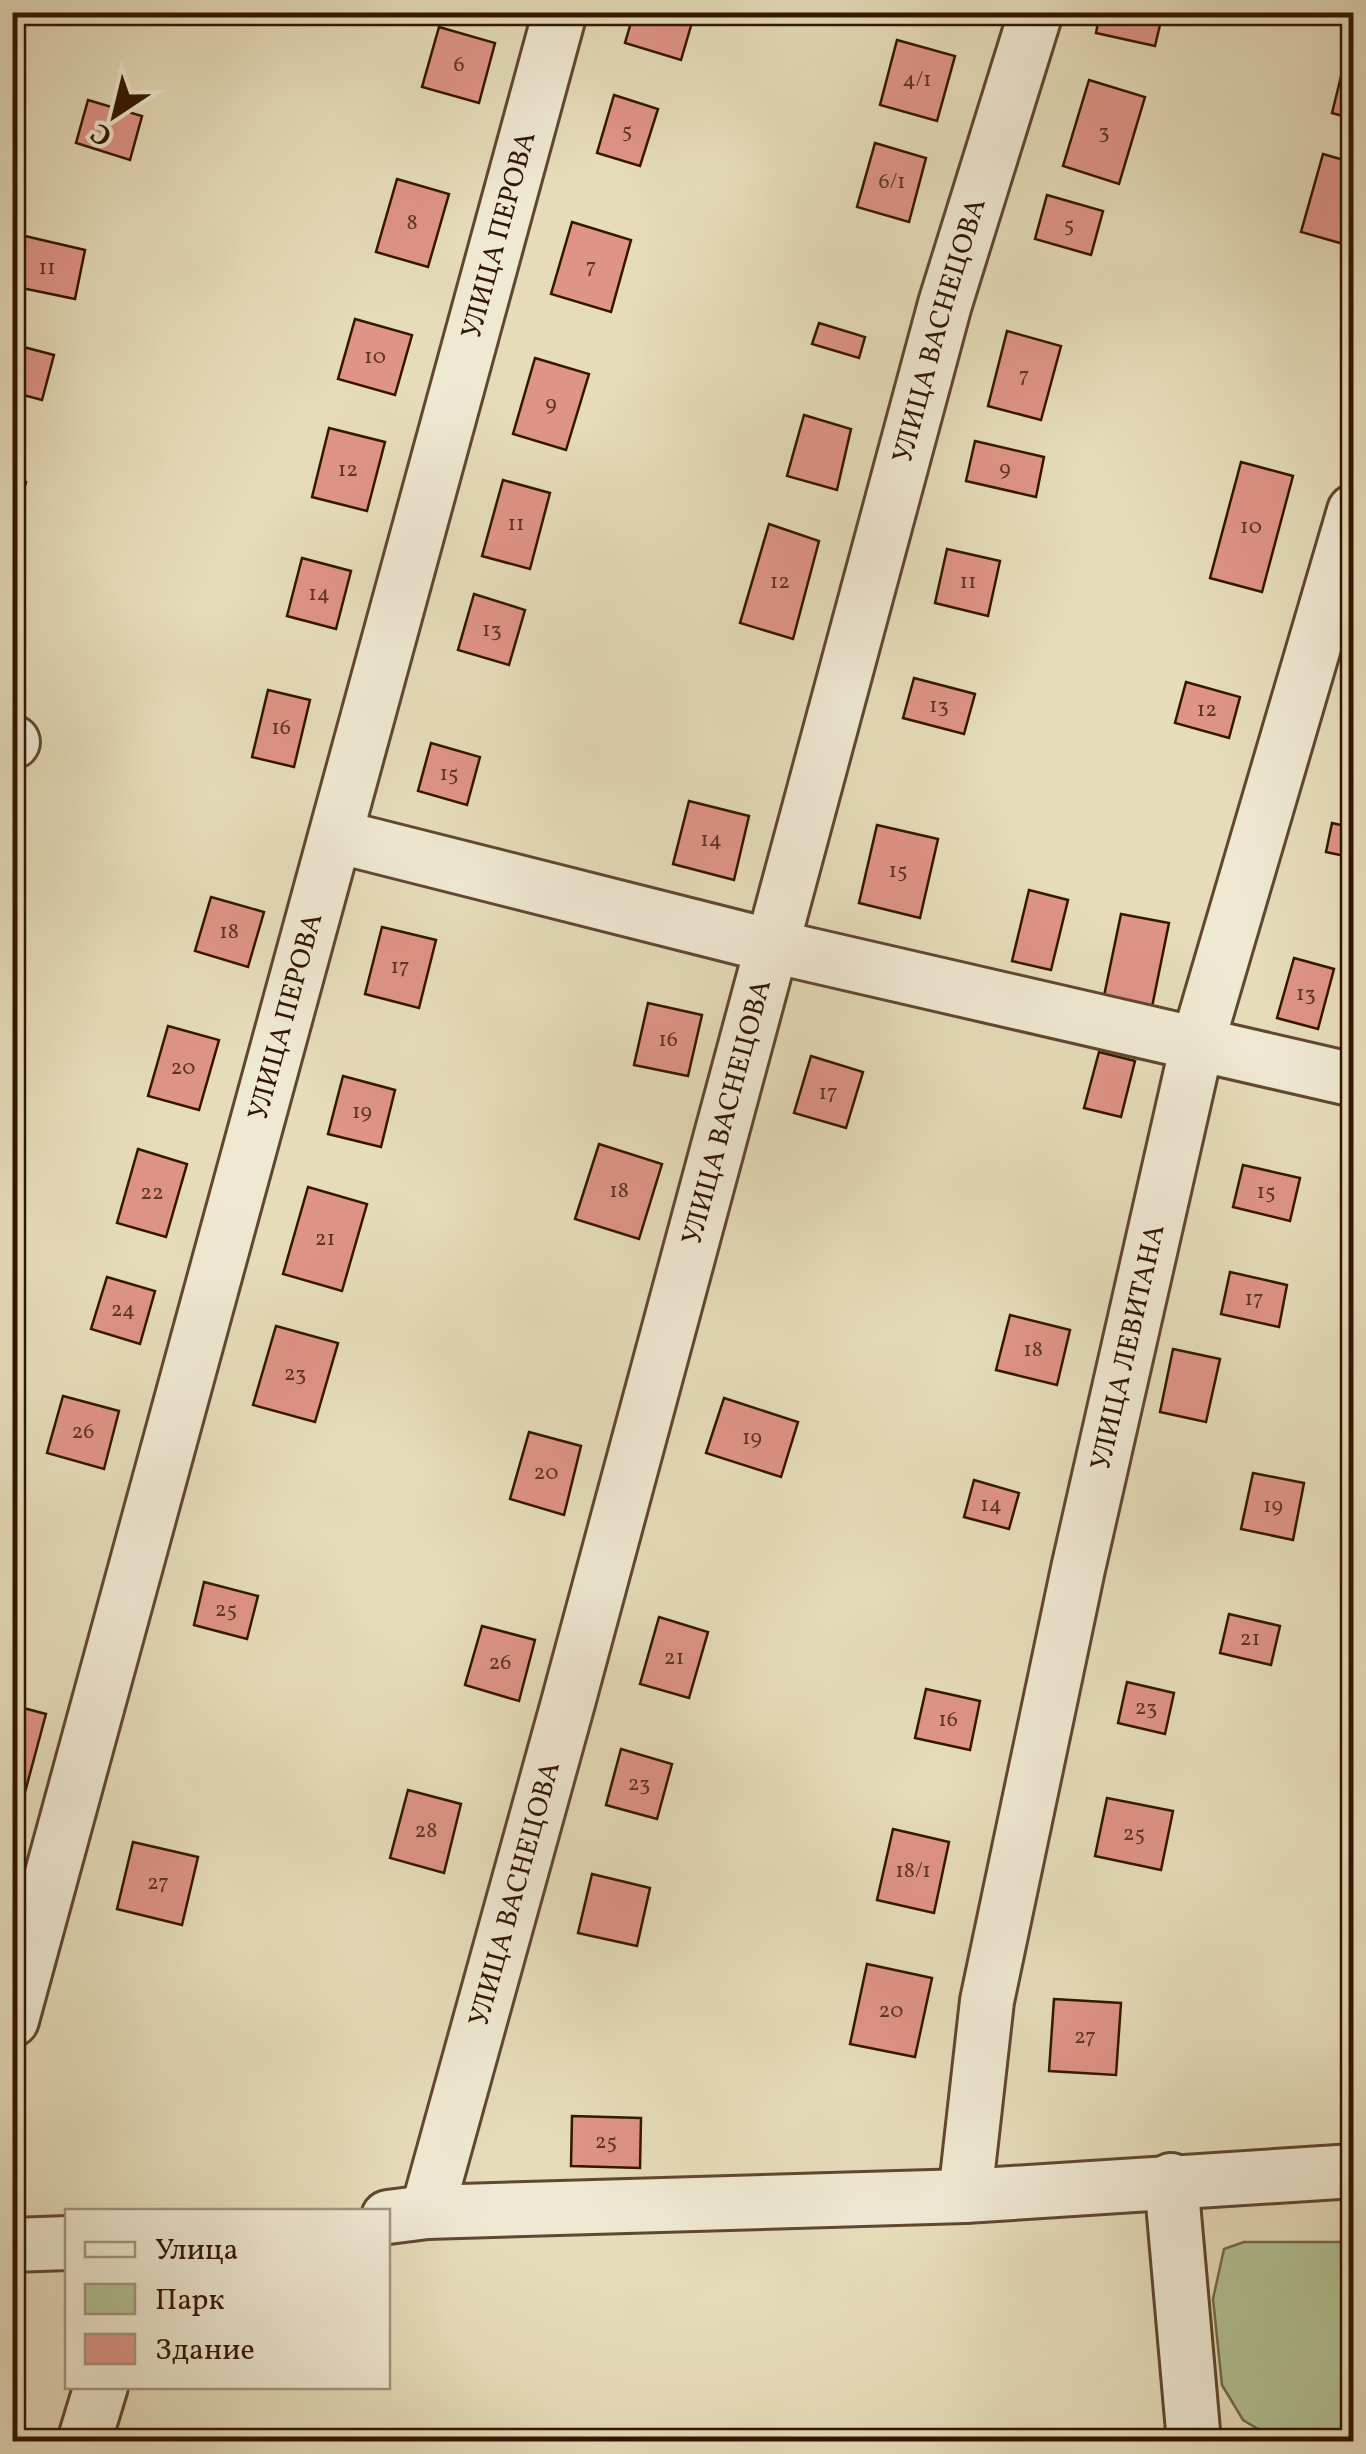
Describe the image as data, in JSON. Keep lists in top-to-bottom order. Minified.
{"streets":{"street":["УЛИЦА ПЕРОВА","УЛИЦА ВАСНЕЦОВА","УЛИЦА ЛЕВИТАНА"]},"house_numbers":["6","4/1","5","3","6/1","8","5","7","11","10","7","9","9","12","11","10","12","11","14","13","13","12","16","15","14","15","18","17","13","16","20","17","19","18","15","22","21","17","24","18","23","26","19","20","14","19","25","21","21","26","23","16","23","28","25","18/1","27","20","27","25"],"legend":["Улица","Парк","Здание"],"north":"bottom left"}
